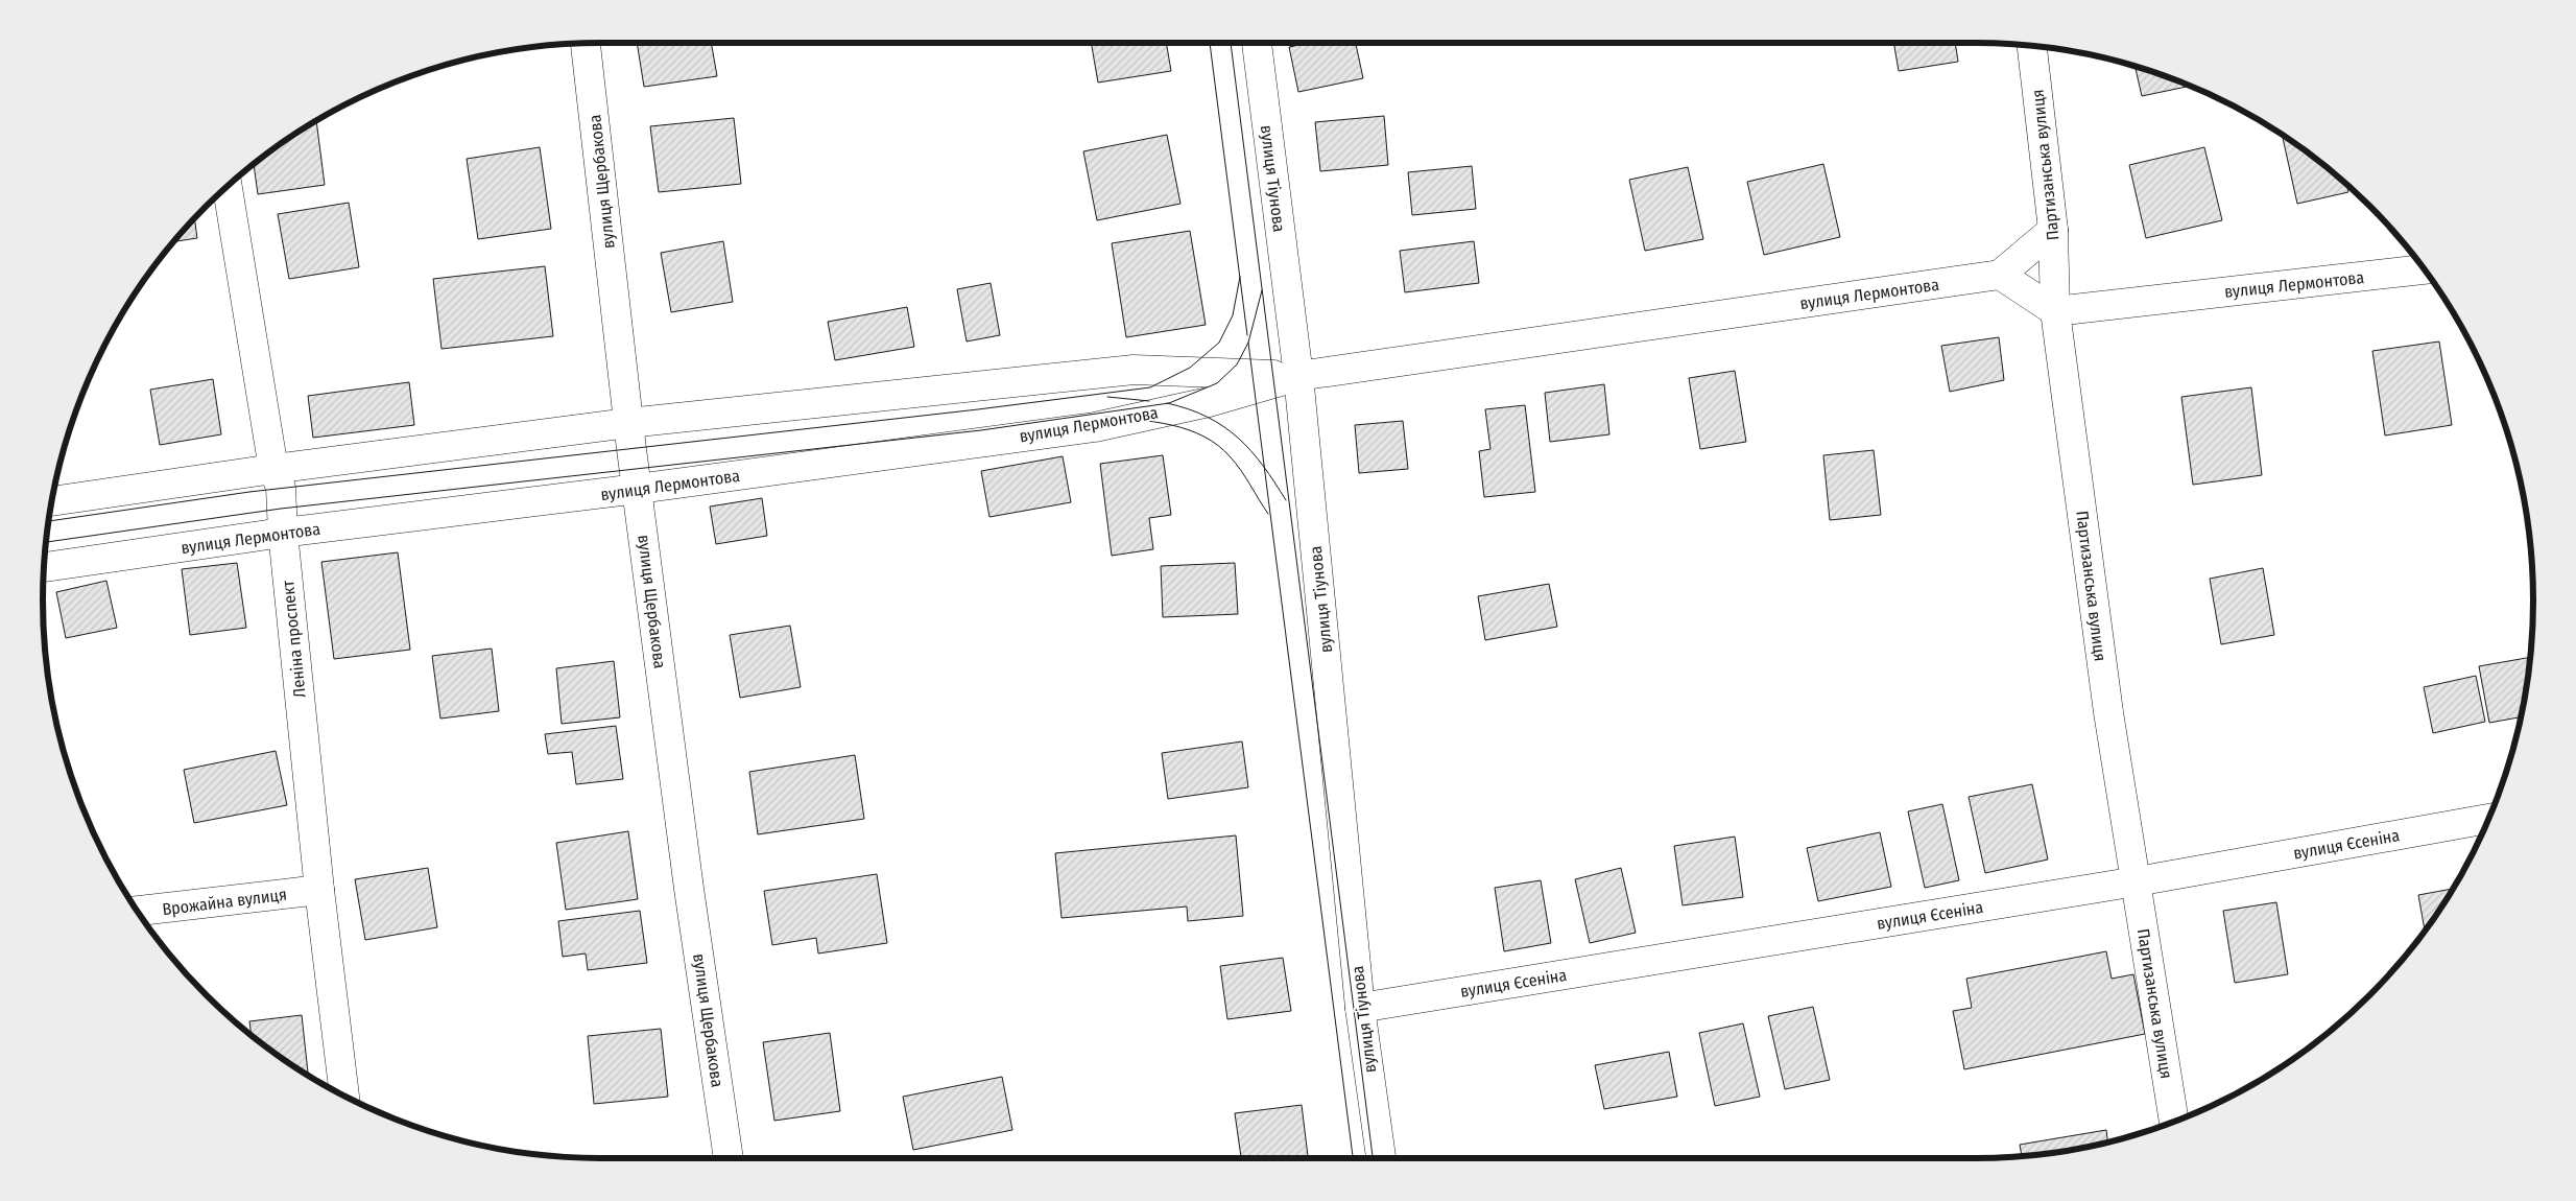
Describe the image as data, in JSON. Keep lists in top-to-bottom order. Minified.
{"streets":{"street":["Партизанська вулиця","вулиця Тіунова","вулиця Щербакова","вулиця Лермонтова","Леніна проспект","вулиця Єсеніна","Врожайна вулиця"]},"crossings":[["Партизанська вулиця","вулиця Лермонтова"],["Партизанська вулиця","вулиця Єсеніна"],["вулиця Тіунова","вулиця Лермонтова"],["вулиця Тіунова","вулиця Єсеніна"],["вулиця Щербакова","вулиця Лермонтова"],["вулиця Лермонтова","Леніна проспект"],["Леніна проспект","Врожайна вулиця"]]}
